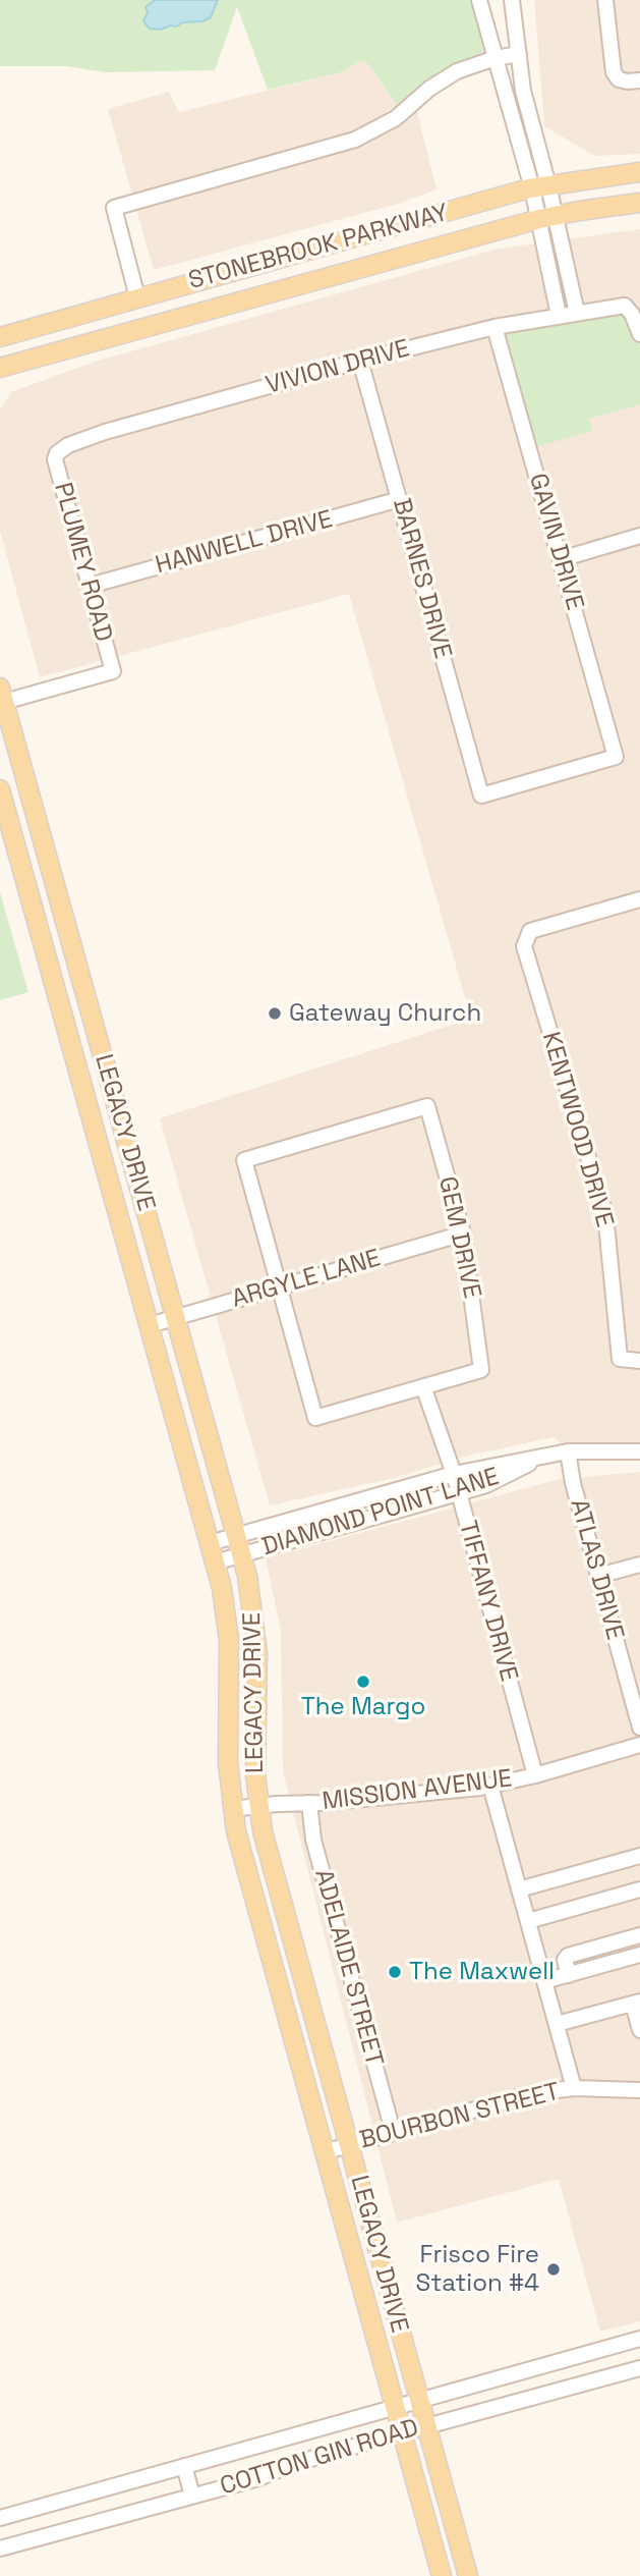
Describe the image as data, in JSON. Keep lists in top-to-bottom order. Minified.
{"streets":{"main road":["STONEBROOK PARKWAY","LEGACY DRIVE"],"street":["VIVION DRIVE","GAVIN DRIVE","HANWELL DRIVE","PLUMEY ROAD","BARNES DRIVE","KENTWOOD DRIVE","GEM DRIVE","ARGYLE LANE","DIAMOND POINT LANE","ATLAS DRIVE","TIFFANY DRIVE","MISSION AVENUE","ADELAIDE STREET","BOURBON STREET","COTTON GIN ROAD"]},"crossings":[["VIVION DRIVE","GAVIN DRIVE"],["VIVION DRIVE","PLUMEY ROAD"],["VIVION DRIVE","BARNES DRIVE"],["GAVIN DRIVE","BARNES DRIVE"],["HANWELL DRIVE","PLUMEY ROAD"],["HANWELL DRIVE","BARNES DRIVE"],["PLUMEY ROAD","LEGACY DRIVE"],["LEGACY DRIVE","ARGYLE LANE"],["LEGACY DRIVE","DIAMOND POINT LANE"],["LEGACY DRIVE","MISSION AVENUE"],["LEGACY DRIVE","BOURBON STREET"],["LEGACY DRIVE","COTTON GIN ROAD"],["GEM DRIVE","ARGYLE LANE"],["GEM DRIVE","TIFFANY DRIVE"],["DIAMOND POINT LANE","ATLAS DRIVE"],["DIAMOND POINT LANE","TIFFANY DRIVE"],["TIFFANY DRIVE","MISSION AVENUE"],["MISSION AVENUE","ADELAIDE STREET"],["ADELAIDE STREET","BOURBON STREET"]],"places":["Gateway Church","The Margo","The Maxwell","Frisco Fire Station #4"]}
